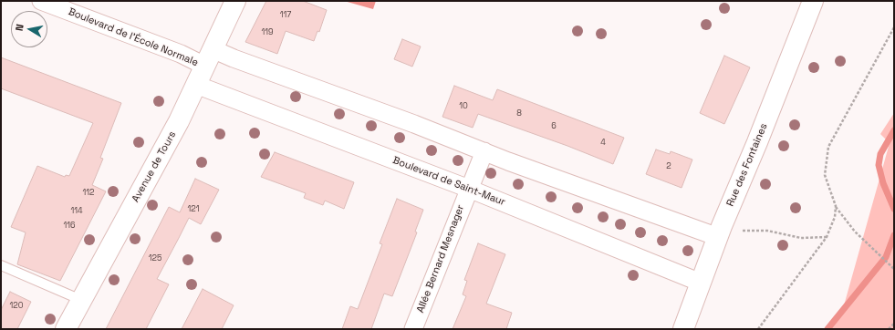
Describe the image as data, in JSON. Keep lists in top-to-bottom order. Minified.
{"streets":{"main road":["Rue des Fontaines","Avenue de Tours"],"street":["Boulevard de l'École Normale","Boulevard de Saint-Maur","Allée Bernard Mesnager"]},"crossings":[["Boulevard de l'École Normale","Avenue de Tours"],["Rue des Fontaines","Boulevard de Saint-Maur"],["Avenue de Tours","Boulevard de Saint-Maur"],["Boulevard de Saint-Maur","Allée Bernard Mesnager"]],"house_numbers":["117","119","10","8","6","4","2","112","121","114","116","125","120"],"north":"left"}
